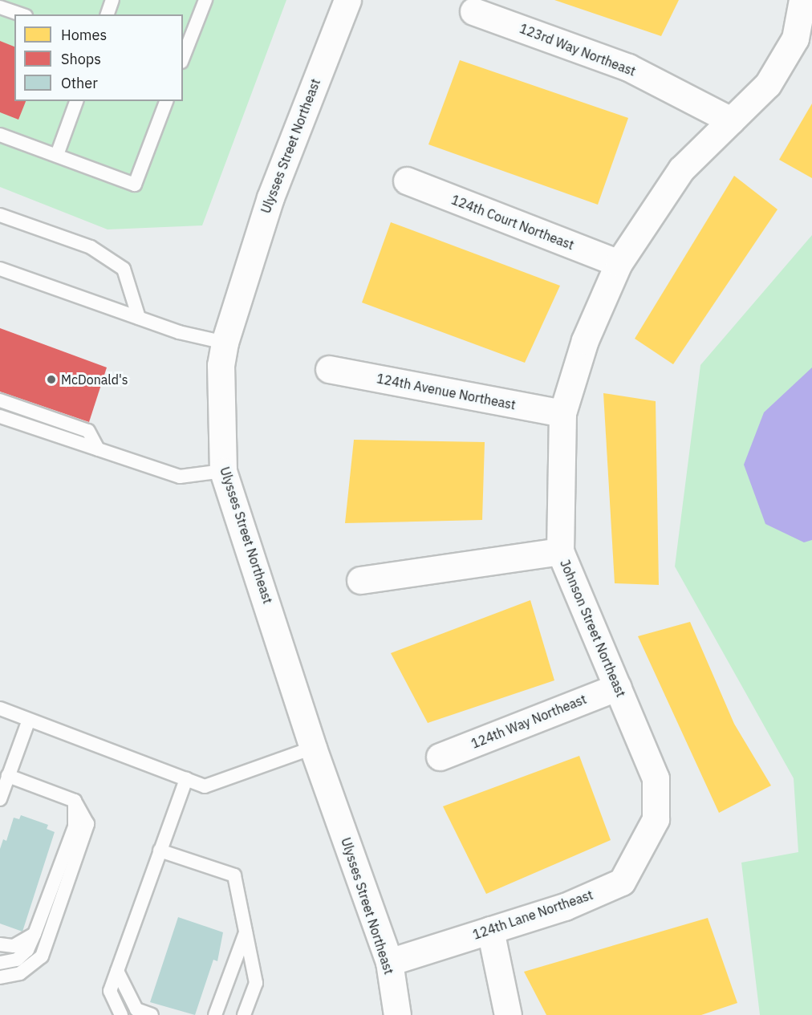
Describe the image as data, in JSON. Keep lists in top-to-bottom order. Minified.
{"streets":{"street":["123rd Way Northeast","Ulysses Street Northeast","124th Court Northeast","124th Avenue Northeast","Johnson Street Northeast","124th Way Northeast","124th Lane Northeast"]},"crossings":[["123rd Way Northeast","Johnson Street Northeast"],["Ulysses Street Northeast","124th Lane Northeast"],["124th Court Northeast","Johnson Street Northeast"],["124th Avenue Northeast","Johnson Street Northeast"],["Johnson Street Northeast","124th Way Northeast"],["Johnson Street Northeast","124th Lane Northeast"]],"places":["McDonald's"],"legend":["Homes","Shops","Other"]}
